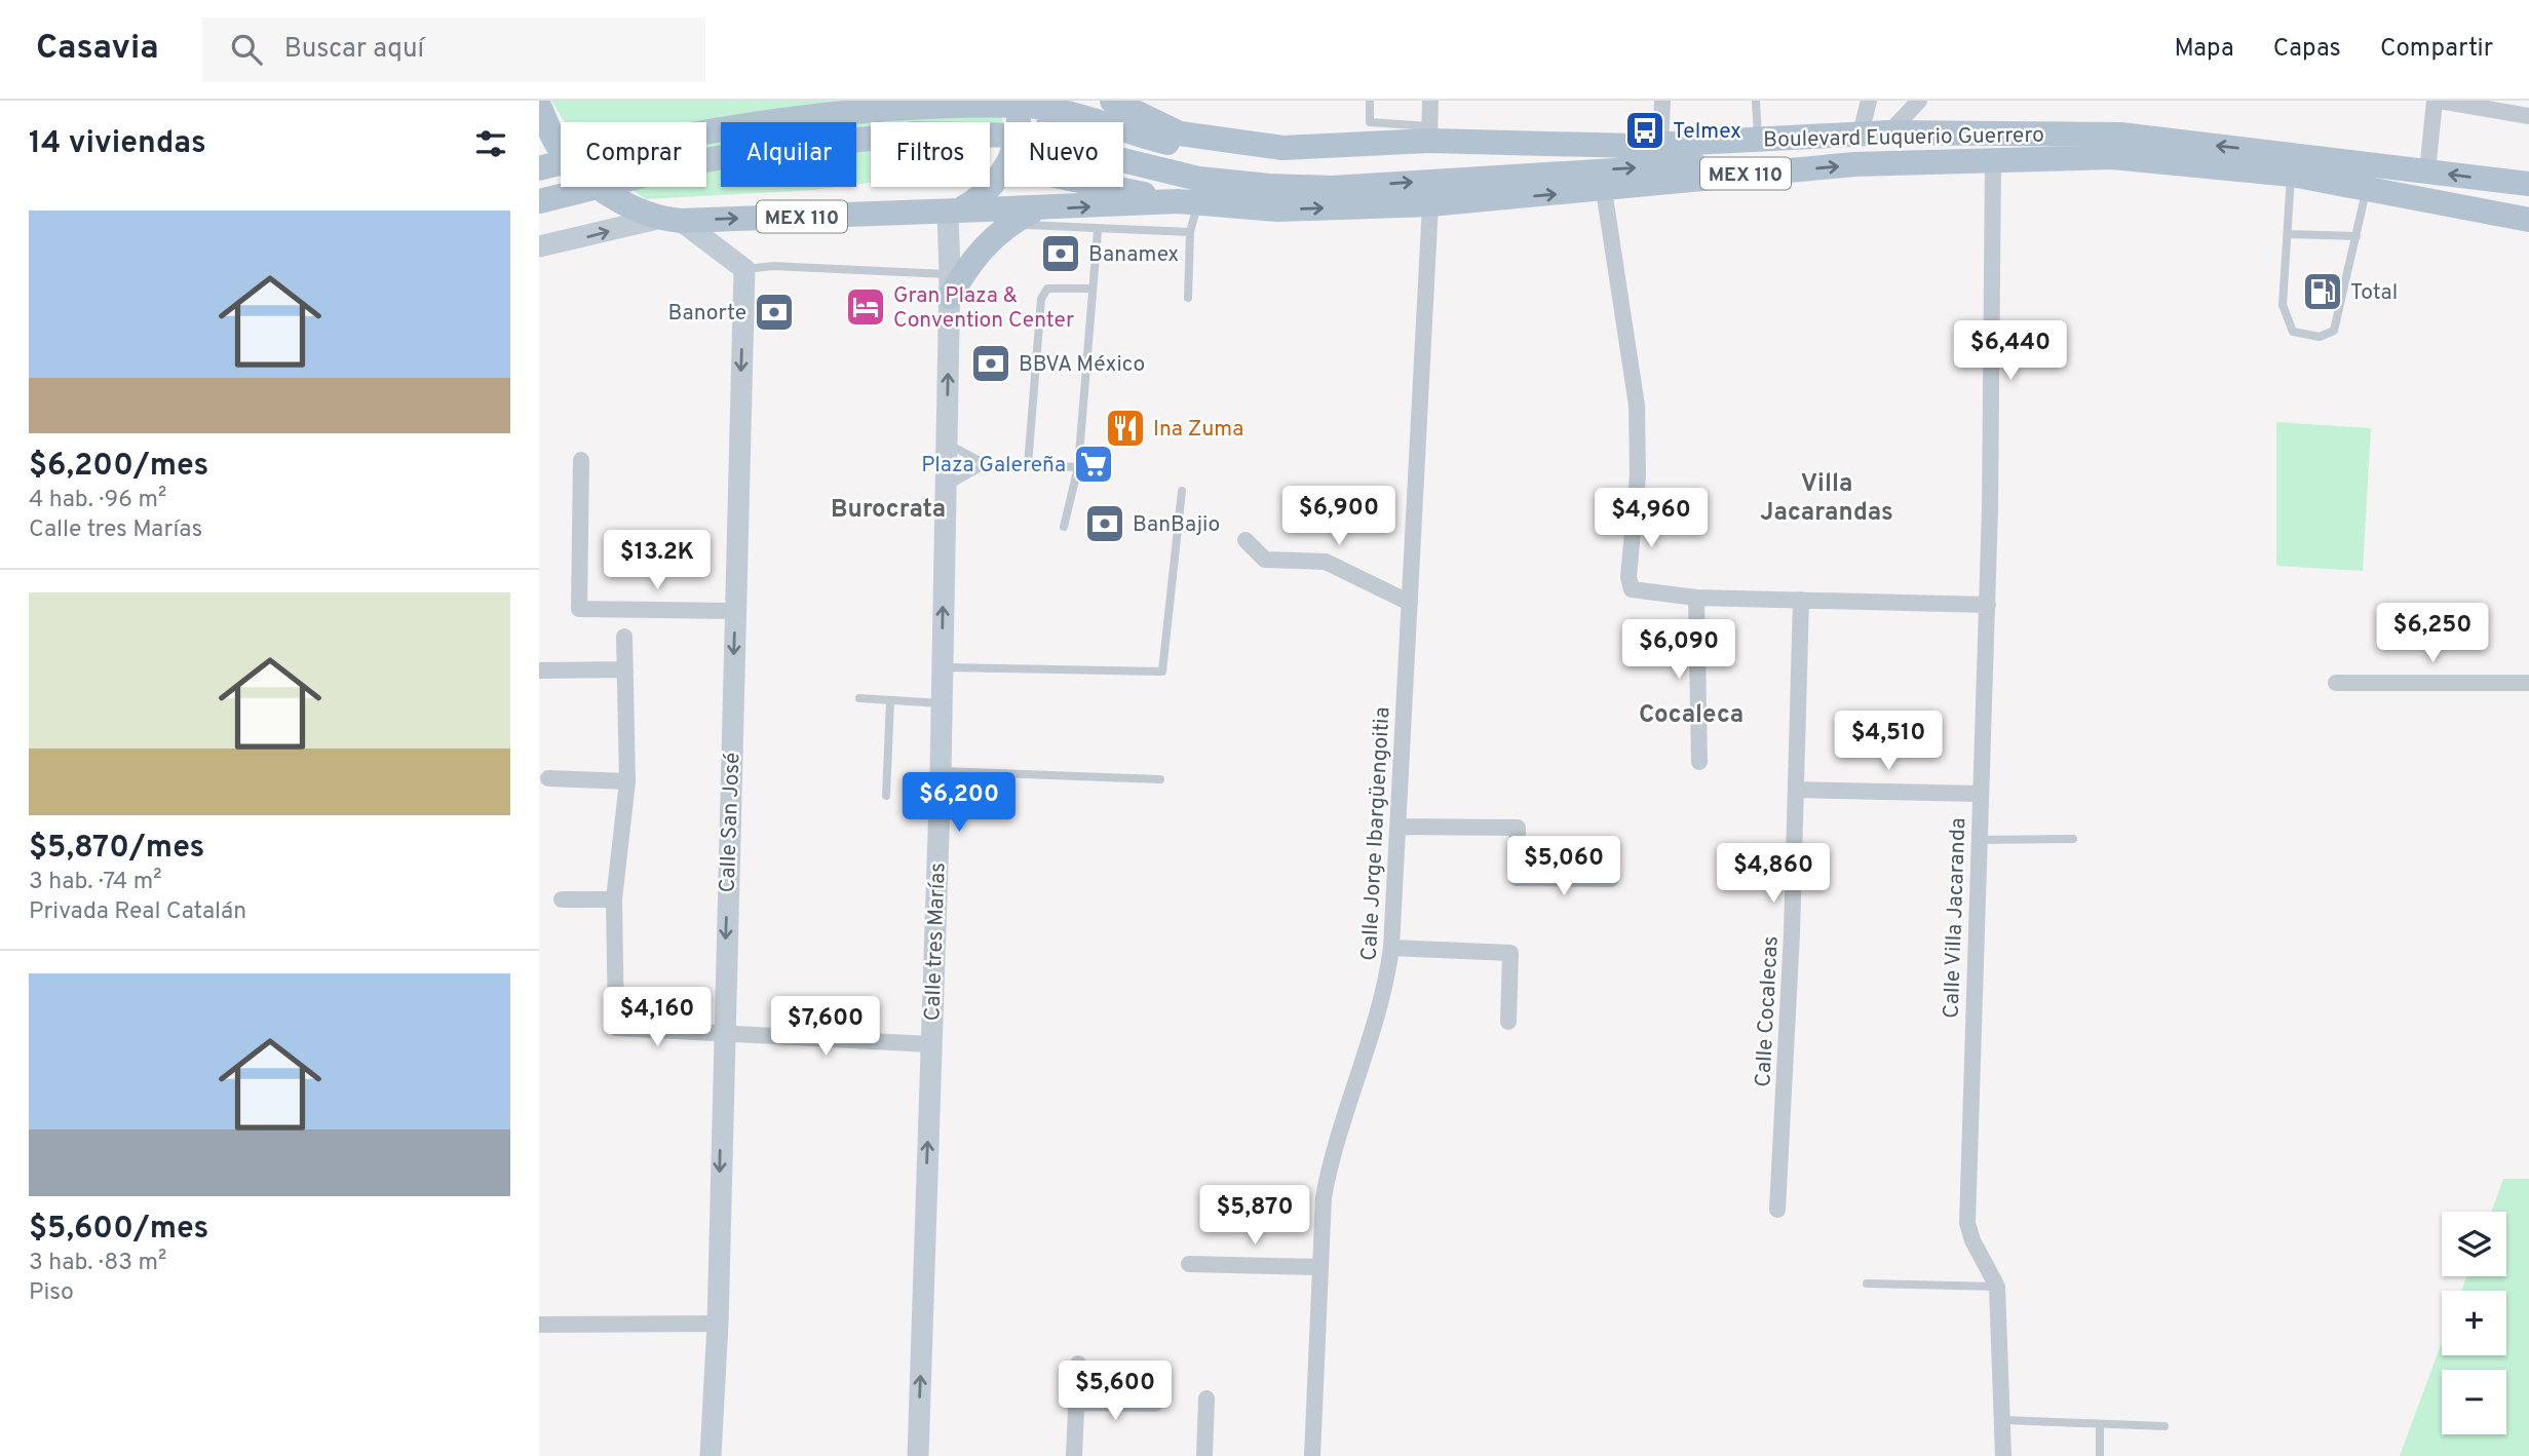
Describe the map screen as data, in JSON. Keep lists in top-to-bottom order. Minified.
{"streets":{"main road":["Boulevard Euquerio Guerrero","MEX 110","Calle San José","Calle tres Marías"],"street":["Calle Jorge Ibargüengoitia","Calle Villa Jacaranda","Calle Cocalecas"]},"crossings":[["MEX 110","Calle Jorge Ibargüengoitia"],["MEX 110","Calle Villa Jacaranda"],["MEX 110","Calle tres Marías"]],"one_way":["Calle San José","Calle tres Marías"],"districts":["Villa Jacarandas","Burocrata","Cocaleca"],"places":{"bus stop":["Telmex"],"bank":["Banamex","Banorte","BBVA México","BanBajio"],"fuel station":["Total"],"hotel":["Gran Plaza & Convention Center"],"restaurant":["Ina Zuma"],"supermarket":["Plaza Galereña"]},"page":{"header":"Casavia","search":"Buscar aquí","nav":["Mapa","Capas","Compartir"],"heading":"14 viviendas","chip":["Comprar","Alquilar","Filtros","Nuevo"],"list":[{"name":"$6,200/mes","note":"4 hab. · 96 m² · Calle tres Marías"},{"name":"$5,870/mes","note":"3 hab. · 74 m² · Privada Real Catalán"},{"name":"$5,600/mes","note":"3 hab. · 83 m² · Piso"}],"price":["$6,440","$6,900","$4,960","$13.2K","$6,250","$6,090","$4,510","$6,200","$5,060","$4,860","$4,160","$7,600","$5,870","$5,600"],"map_buttons":["+","−"]}}
